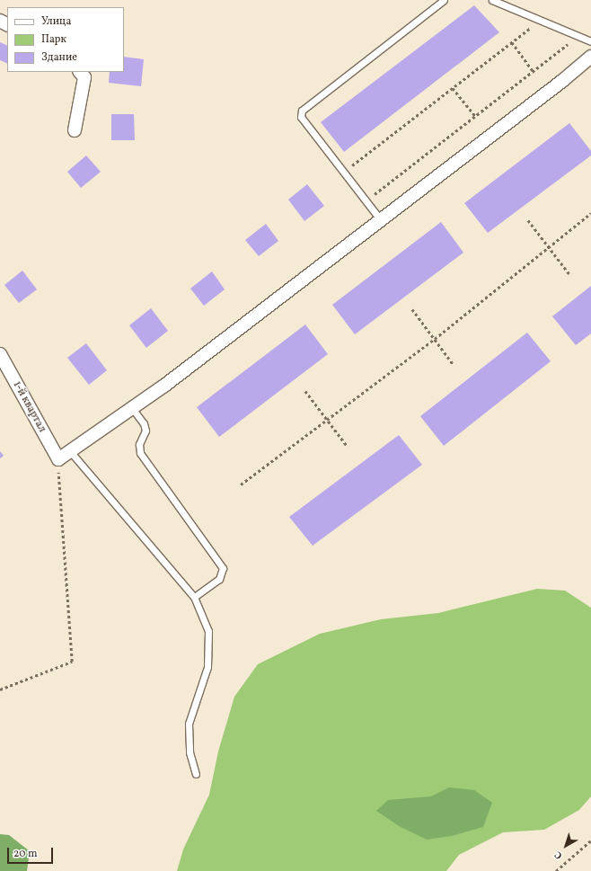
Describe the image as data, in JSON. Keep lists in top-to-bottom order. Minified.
{"streets":{"street":["1-й квартал"]},"legend":["Улица","Парк","Здание"],"scale_bar":"20 m","north":"bottom left"}
